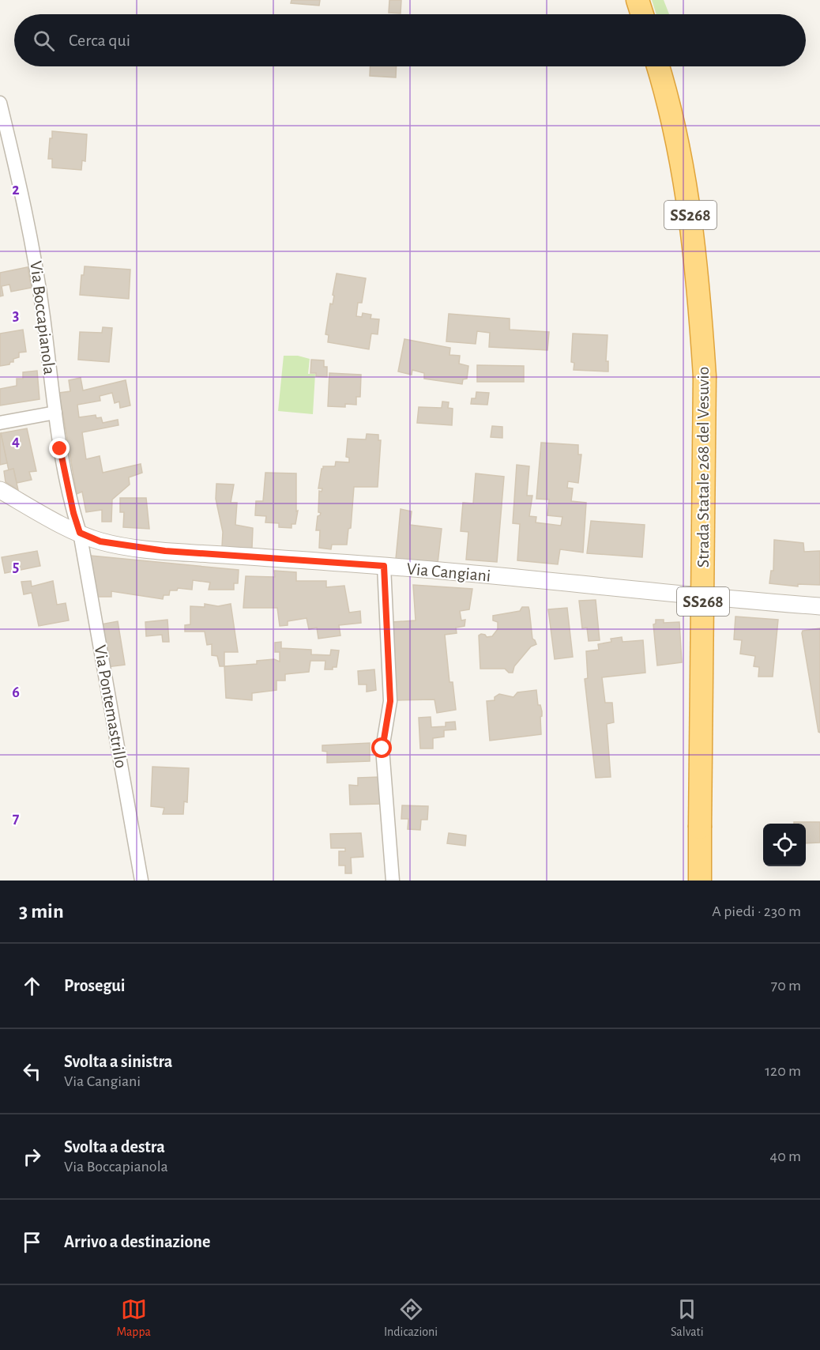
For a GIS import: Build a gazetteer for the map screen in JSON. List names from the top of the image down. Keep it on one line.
{"streets":{"highway":["SS268","Strada Statale 268 del Vesuvio"],"street":["Via Boccapianola","Via Cangiani","Via Pontemastrillo"]},"crossings":[["Via Boccapianola","Via Cangiani"],["Via Boccapianola","Via Pontemastrillo"],["Via Cangiani","Via Pontemastrillo"]],"page":{"search":"Cerca qui","heading":["3 min","A piedi · 230 m"],"list":[["Prosegui","70 m"],["Svolta a sinistra","Via Cangiani","120 m"],["Svolta a destra","Via Boccapianola","40 m"],"Arrivo a destinazione"],"nav":["Mappa","Indicazioni","Salvati"]},"grid":{"rows":["2","3","4","5","6","7"]}}
